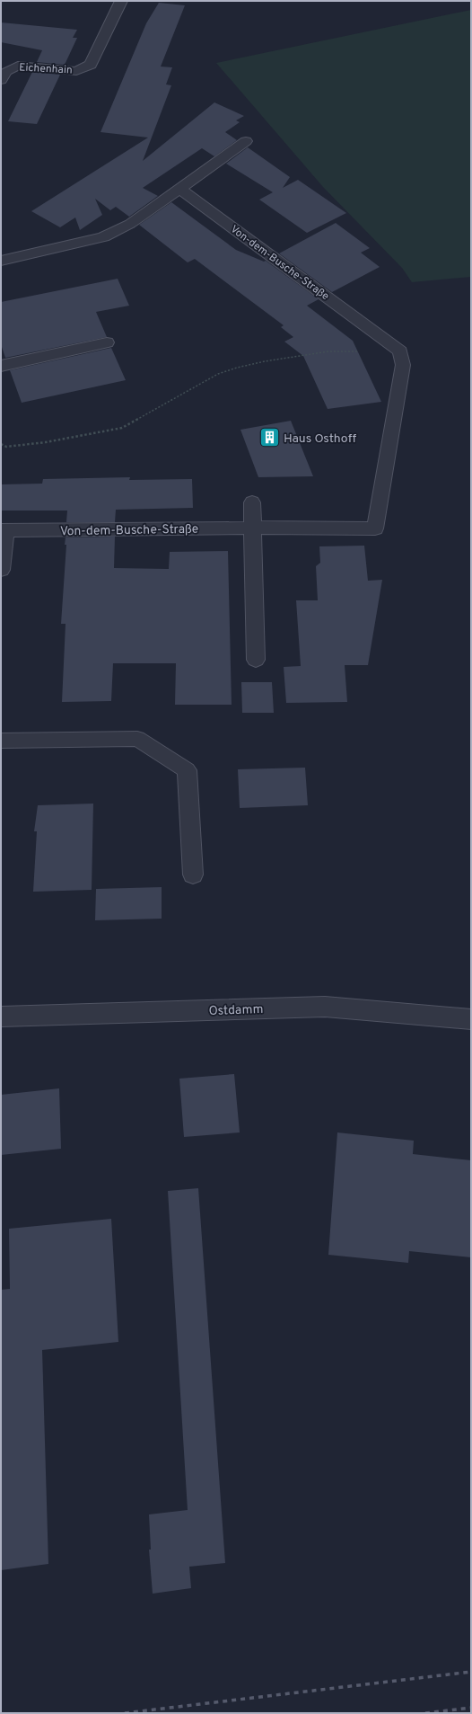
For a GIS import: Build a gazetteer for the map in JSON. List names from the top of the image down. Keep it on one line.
{"streets":{"street":["Eichenhain","Von-dem-Busche-Straße","Ostdamm"]},"places":{"building":["Haus Osthoff"]}}
